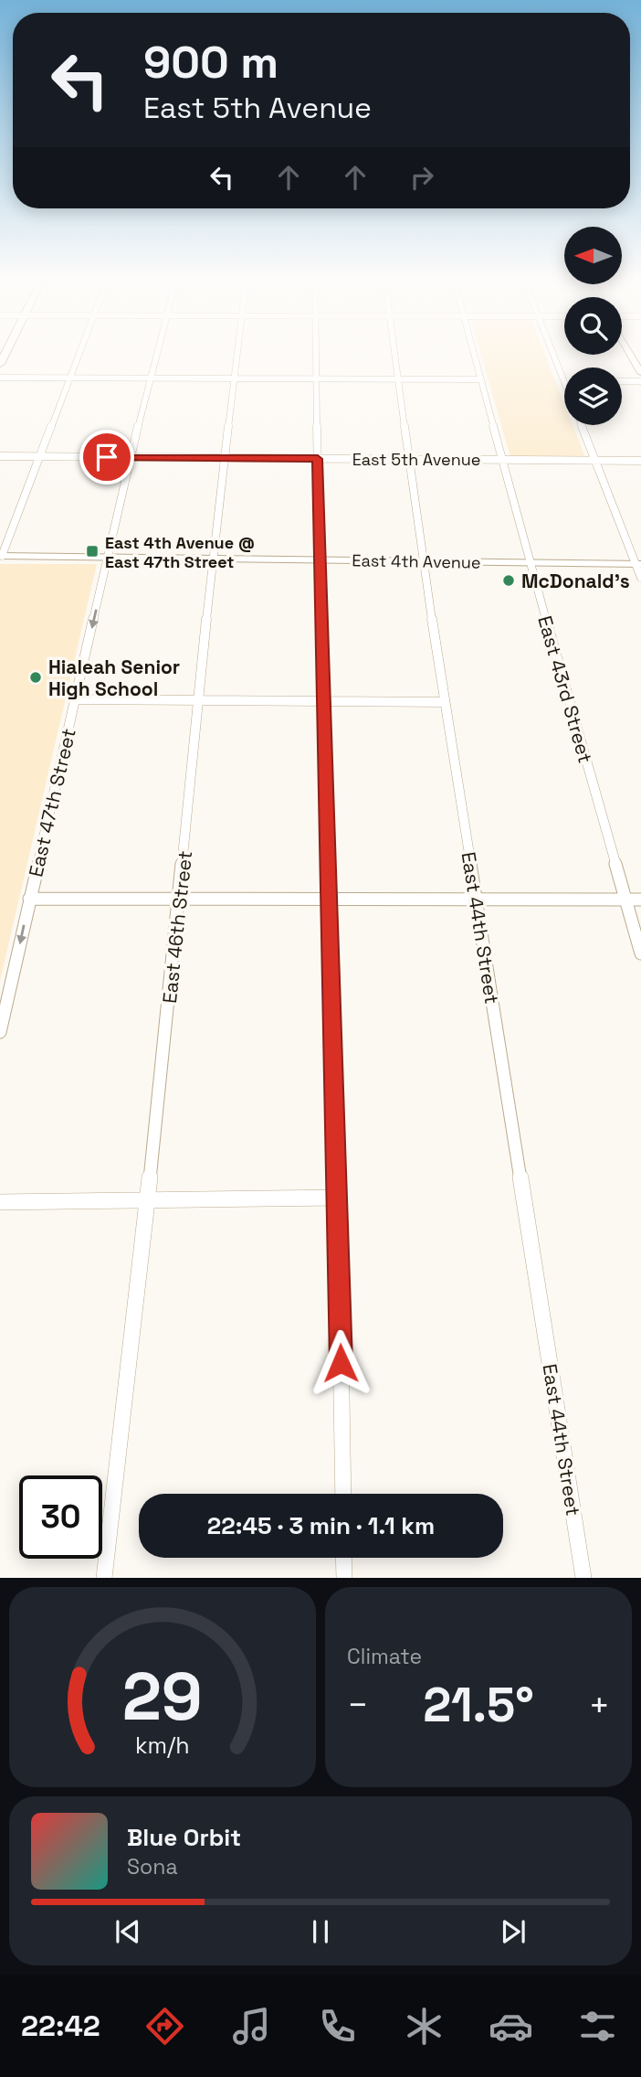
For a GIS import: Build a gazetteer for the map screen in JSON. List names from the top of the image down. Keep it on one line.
{"streets":{"main road":["East 4th Avenue"],"street":["East 5th Avenue","East 43rd Street","East 47th Street","East 46th Street","East 44th Street"]},"crossings":[["East 5th Avenue","East 43rd Street"],["East 5th Avenue","East 47th Street"],["East 5th Avenue","East 46th Street"],["East 5th Avenue","East 44th Street"],["East 4th Avenue","East 43rd Street"],["East 4th Avenue","East 47th Street"],["East 4th Avenue","East 46th Street"],["East 4th Avenue","East 44th Street"]],"one_way":["East 47th Street"],"places":{"transit":["East 4th Avenue @ East 47th Street"],"other":["McDonald's","Hialeah Senior High School"]},"north":"left","page":{"turn":["900 m","East 5th Avenue"],"limit":"30","trip":"22:45 · 3 min · 1.1 km","tile":"Climate","heat":["−","21.5°","+"],"song":["Blue Orbit","Sona"],"tabs":"22:42","gauge":["29","km/h"]}}
